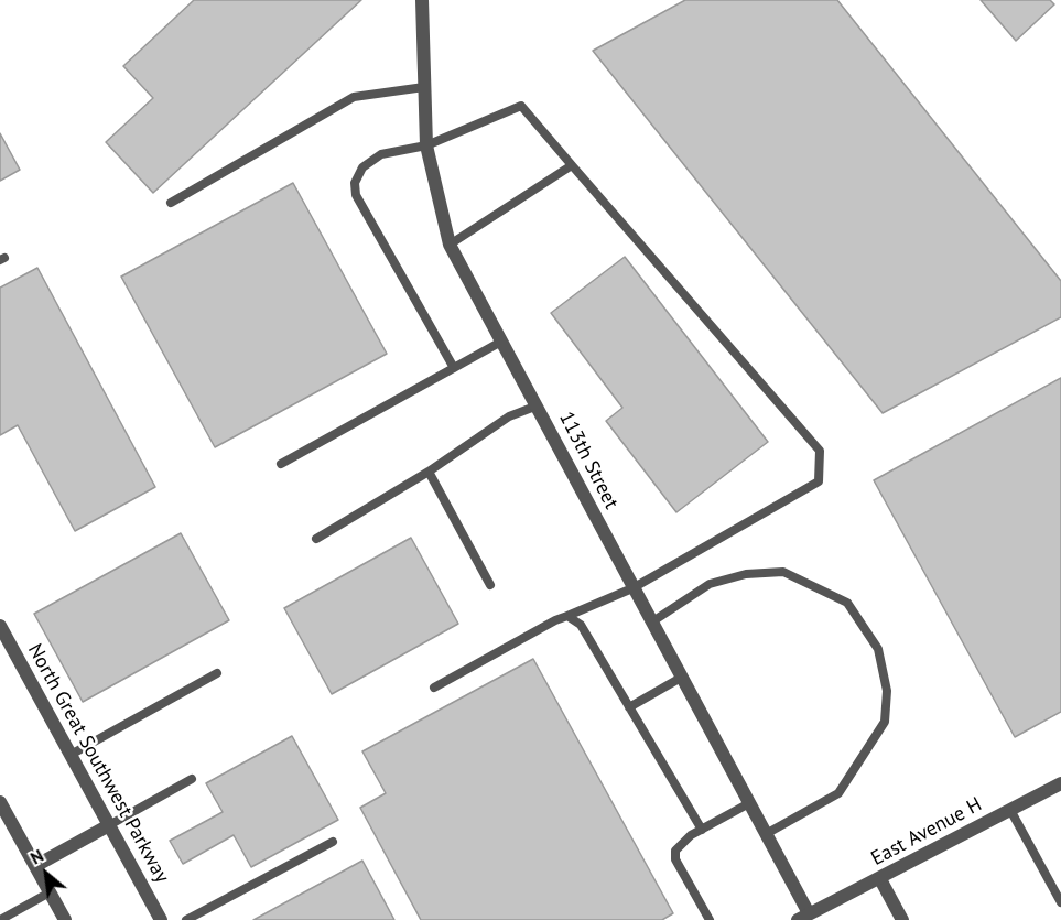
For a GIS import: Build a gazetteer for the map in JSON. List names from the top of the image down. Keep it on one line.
{"streets":{"street":["113th Street","North Great Southwest Parkway","East Avenue H"]},"crossings":[["113th Street","East Avenue H"]],"north":"top left"}
